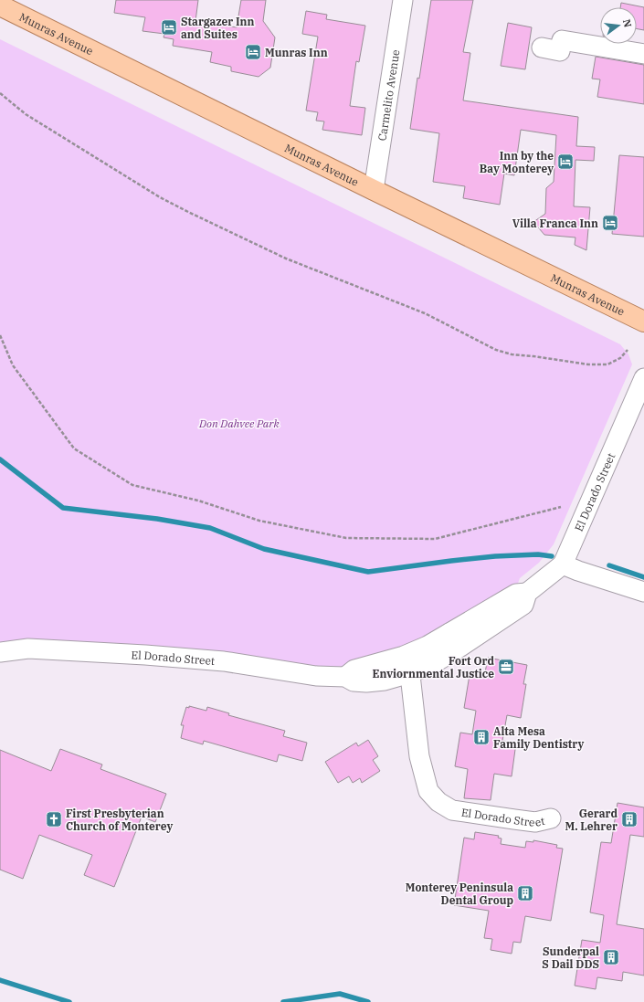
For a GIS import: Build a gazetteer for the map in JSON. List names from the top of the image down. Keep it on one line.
{"streets":{"main road":["Munras Avenue"],"street":["Carmelito Avenue","El Dorado Street"]},"crossings":[["Munras Avenue","Carmelito Avenue"]],"parks":["Don Dahvee Park"],"places":{"hotel":["Stargazer Inn and Suites","Munras Inn","Inn by the Bay Monterey","Villa Franca Inn"],"office":["Fort Ord Enviornmental Justice"],"building":["Alta Mesa Family Dentistry","Gerard M. Lehrer","Monterey Peninsula Dental Group","Sunderpal S Dail DDS"],"church":["First Presbyterian Church of Monterey"]},"north":"right"}
